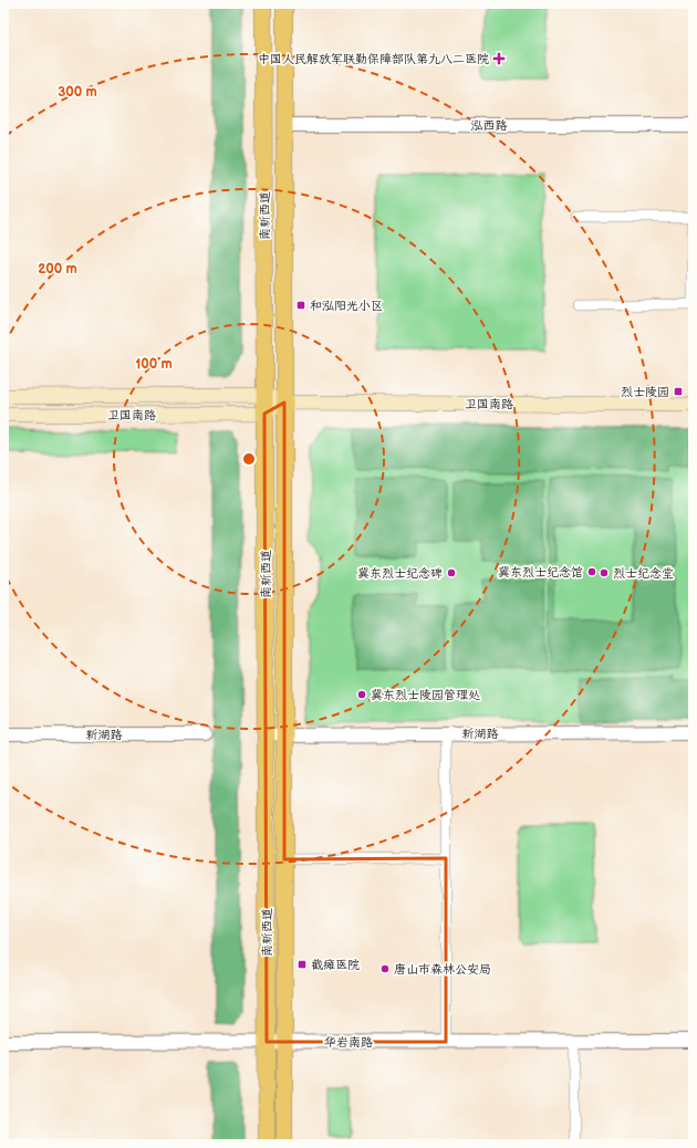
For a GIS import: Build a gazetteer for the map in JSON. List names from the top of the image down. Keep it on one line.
{"streets":{"main road":["南新西道","卫国南路"],"street":["泓西路","新湖路","华岩南路"]},"crossings":[["泓西路","南新西道"],["南新西道","卫国南路"],["南新西道","新湖路"],["南新西道","华岩南路"]],"places":{"health":["中国人民解放军联勤保障部队第九八二医院"],"transit":["和泓阳光小区","烈士陵园","截瘫医院"],"other":["冀东烈士纪念馆","冀东烈士纪念碑","烈士纪念堂","冀东烈士陵园管理处","唐山市森林公安局"]},"rings":["300 m","200 m","100 m"]}
